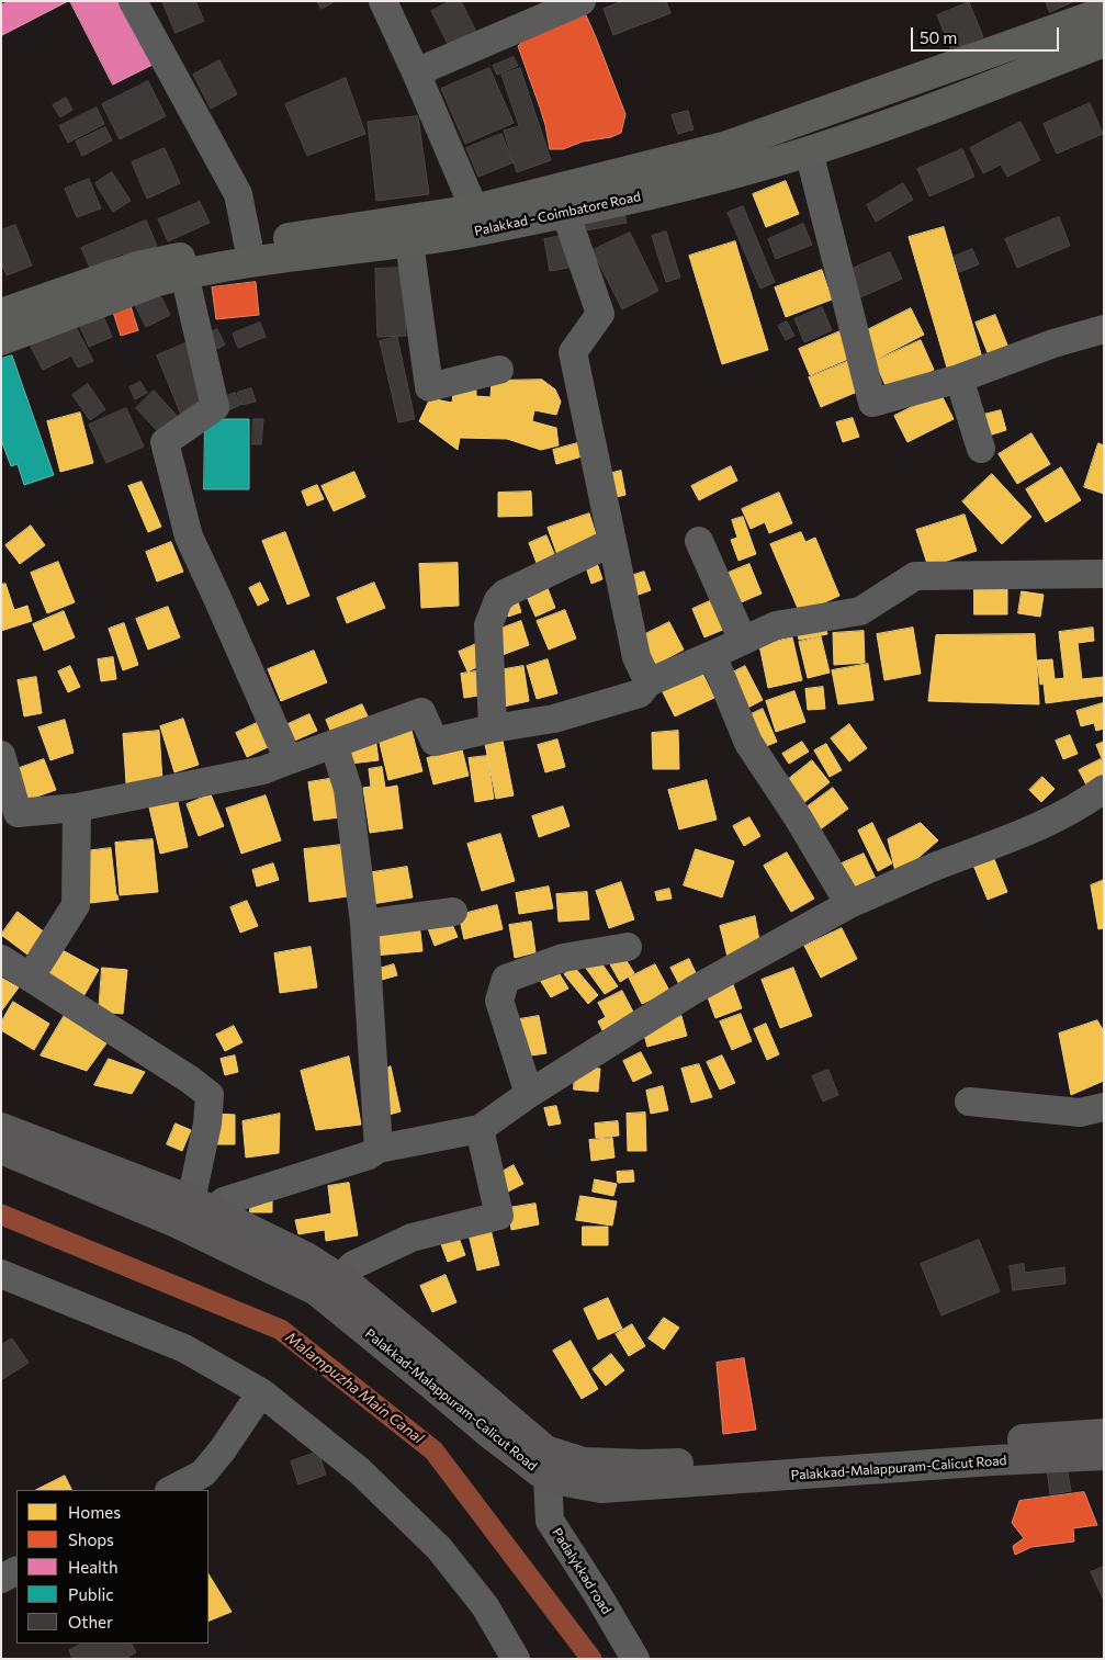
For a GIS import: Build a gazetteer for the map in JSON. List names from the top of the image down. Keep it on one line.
{"streets":{"highway":["Palakkad-Malappuram-Calicut Road"],"main road":["Palakkad - Coimbatore Road"],"street":["Padalykkad road"]},"crossings":[["Palakkad-Malappuram-Calicut Road","Padalykkad road"]],"water":["Malampuzha Main Canal"],"legend":["Homes","Shops","Health","Public","Other"],"scale_bar":"50 m"}
